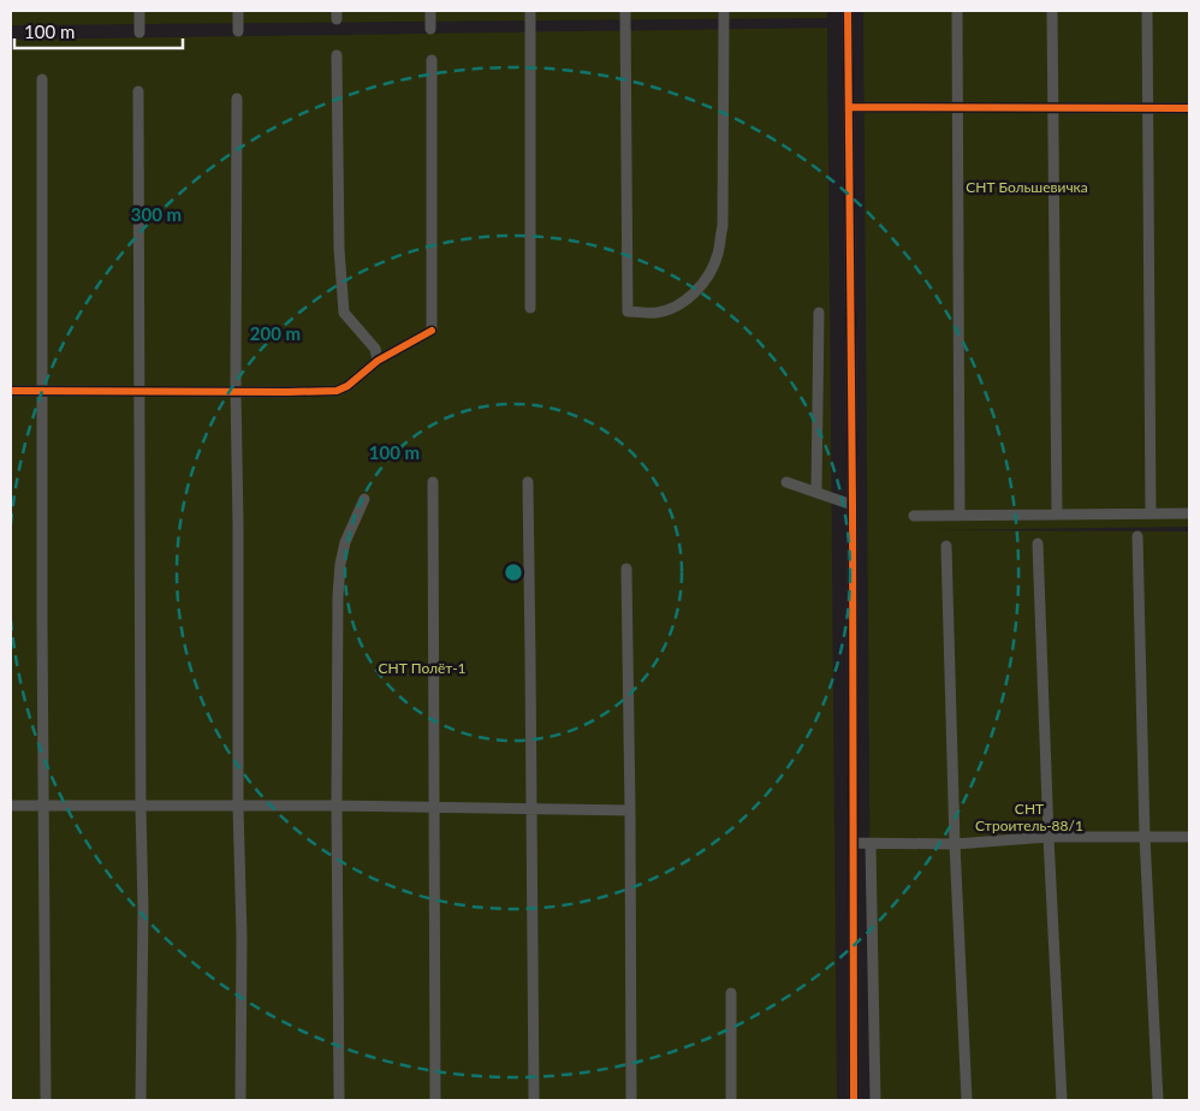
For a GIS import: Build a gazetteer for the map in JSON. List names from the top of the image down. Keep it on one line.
{"parks":["СНТ Большевичка","СНТ Полёт-1","СНТ Строитель-88/1"],"scale_bar":"100 m","rings":["300 m","200 m","100 m"]}
